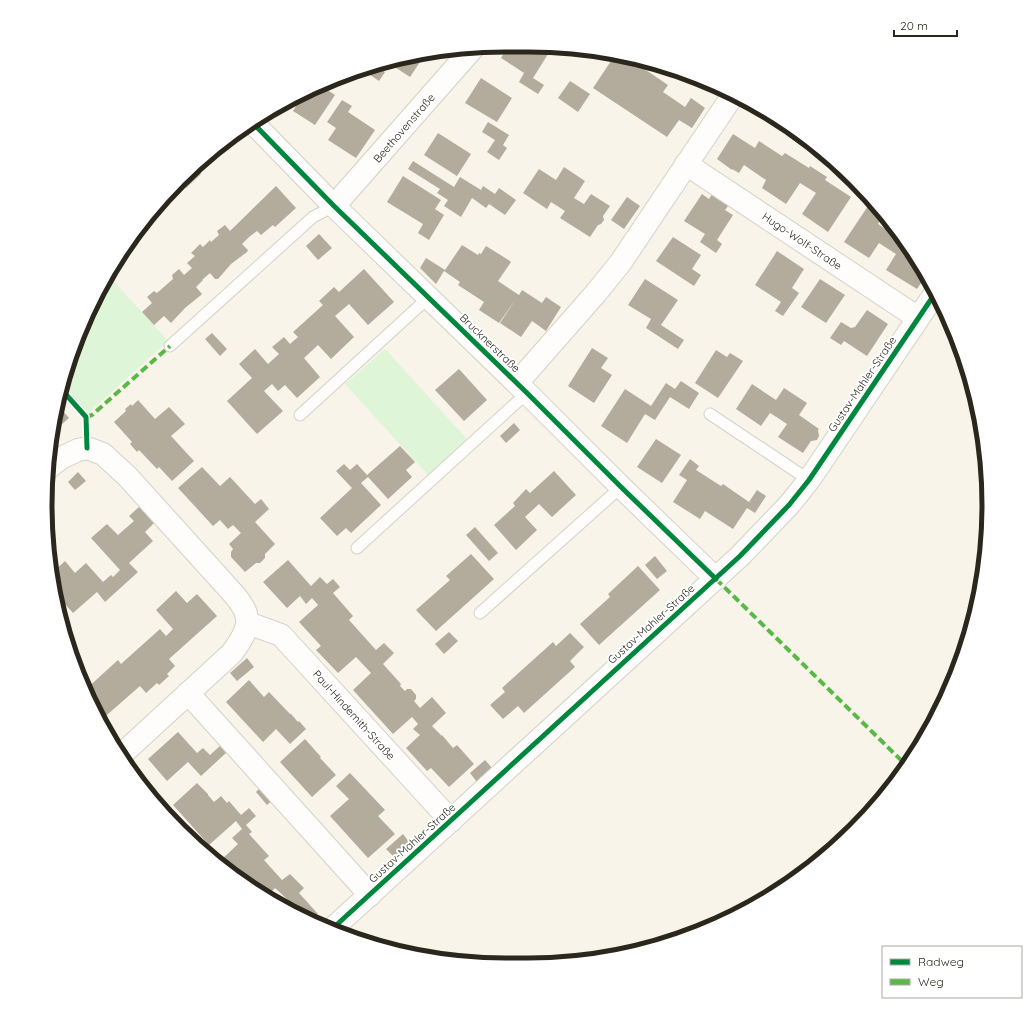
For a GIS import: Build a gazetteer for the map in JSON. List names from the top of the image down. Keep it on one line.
{"streets":{"street":["Beethovenstraße","Hugo-Wolf-Straße","Brucknerstraße","Gustav-Mahler-Straße","Paul-Hindemith-Straße"]},"crossings":[["Beethovenstraße","Brucknerstraße"],["Hugo-Wolf-Straße","Gustav-Mahler-Straße"],["Brucknerstraße","Gustav-Mahler-Straße"],["Gustav-Mahler-Straße","Paul-Hindemith-Straße"]],"legend":["Radweg","Weg"],"scale_bar":"20 m"}
